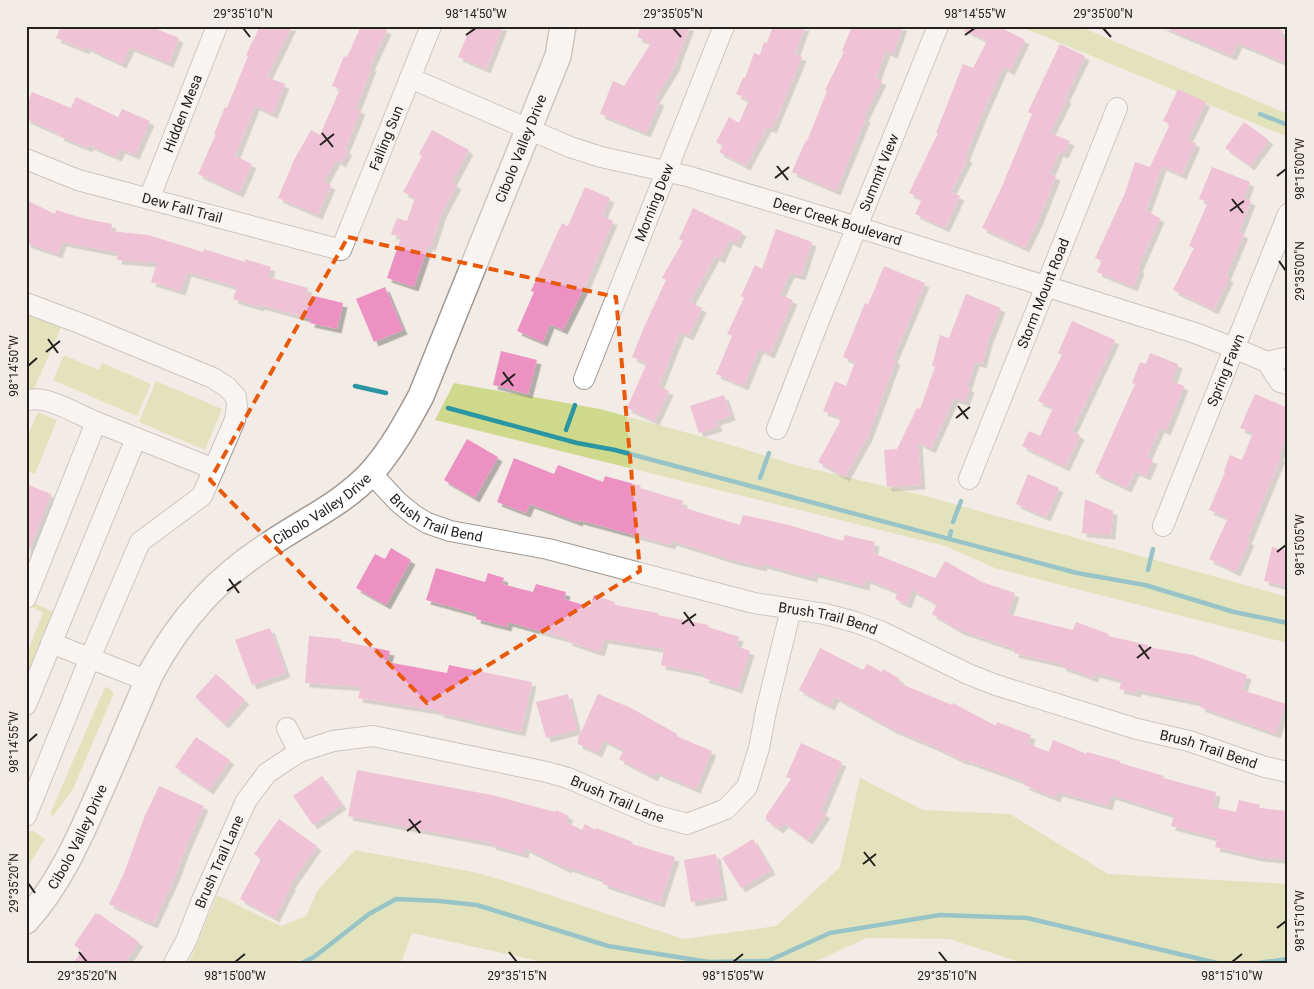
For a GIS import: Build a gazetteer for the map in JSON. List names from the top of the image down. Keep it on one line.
{"streets":{"main road":["Cibolo Valley Drive"],"street":["Hidden Mesa","Falling Sun","Summit View","Morning Dew","Dew Fall Trail","Deer Creek Boulevard","Storm Mount Road","Spring Fawn","Brush Trail Bend","Brush Trail Lane"]},"crossings":[["Hidden Mesa","Dew Fall Trail"],["Falling Sun","Dew Fall Trail"],["Falling Sun","Deer Creek Boulevard"],["Cibolo Valley Drive","Deer Creek Boulevard"],["Cibolo Valley Drive","Brush Trail Bend"],["Summit View","Deer Creek Boulevard"],["Morning Dew","Deer Creek Boulevard"],["Deer Creek Boulevard","Storm Mount Road"],["Deer Creek Boulevard","Spring Fawn"],["Brush Trail Bend","Brush Trail Lane"]],"coordinates":["29°35'10\"N","98°14'50\"W","29°35'05\"N","98°14'55\"W","29°35'00\"N","98°15'00\"W","98°15'05\"W","29°35'20\"N","98°15'10\"W","29°35'15\"N"]}
